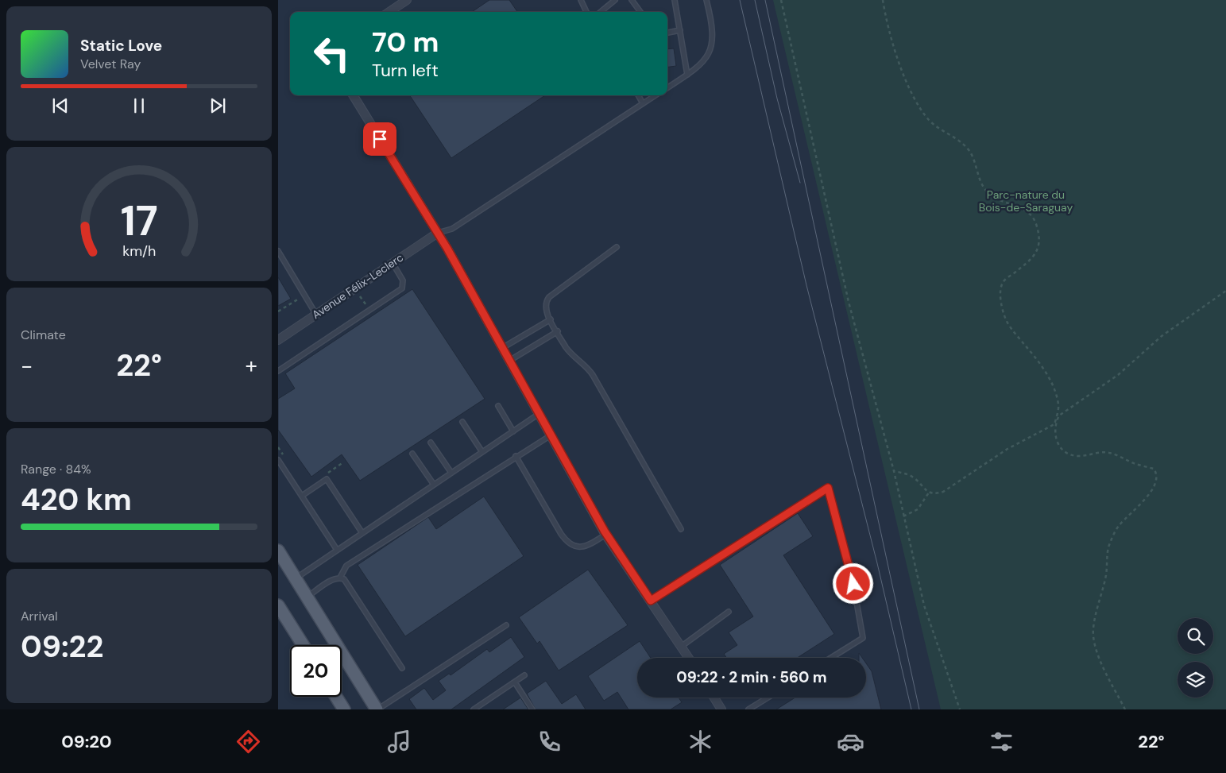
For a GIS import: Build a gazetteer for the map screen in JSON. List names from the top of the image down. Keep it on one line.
{"streets":{"street":["Avenue Félix-Leclerc"]},"parks":["Parc-nature du Bois-de-Saraguay"],"page":{"turn":["70 m","Turn left"],"song":["Static Love","Velvet Ray"],"tile":["Climate",["Range · 84%","420 km"],["Arrival","09:22"]],"heat":["−","22°","+"],"limit":"20","trip":"09:22 · 2 min · 560 m","tabs":["09:20","22°"],"gauge":["17","km/h"]}}
